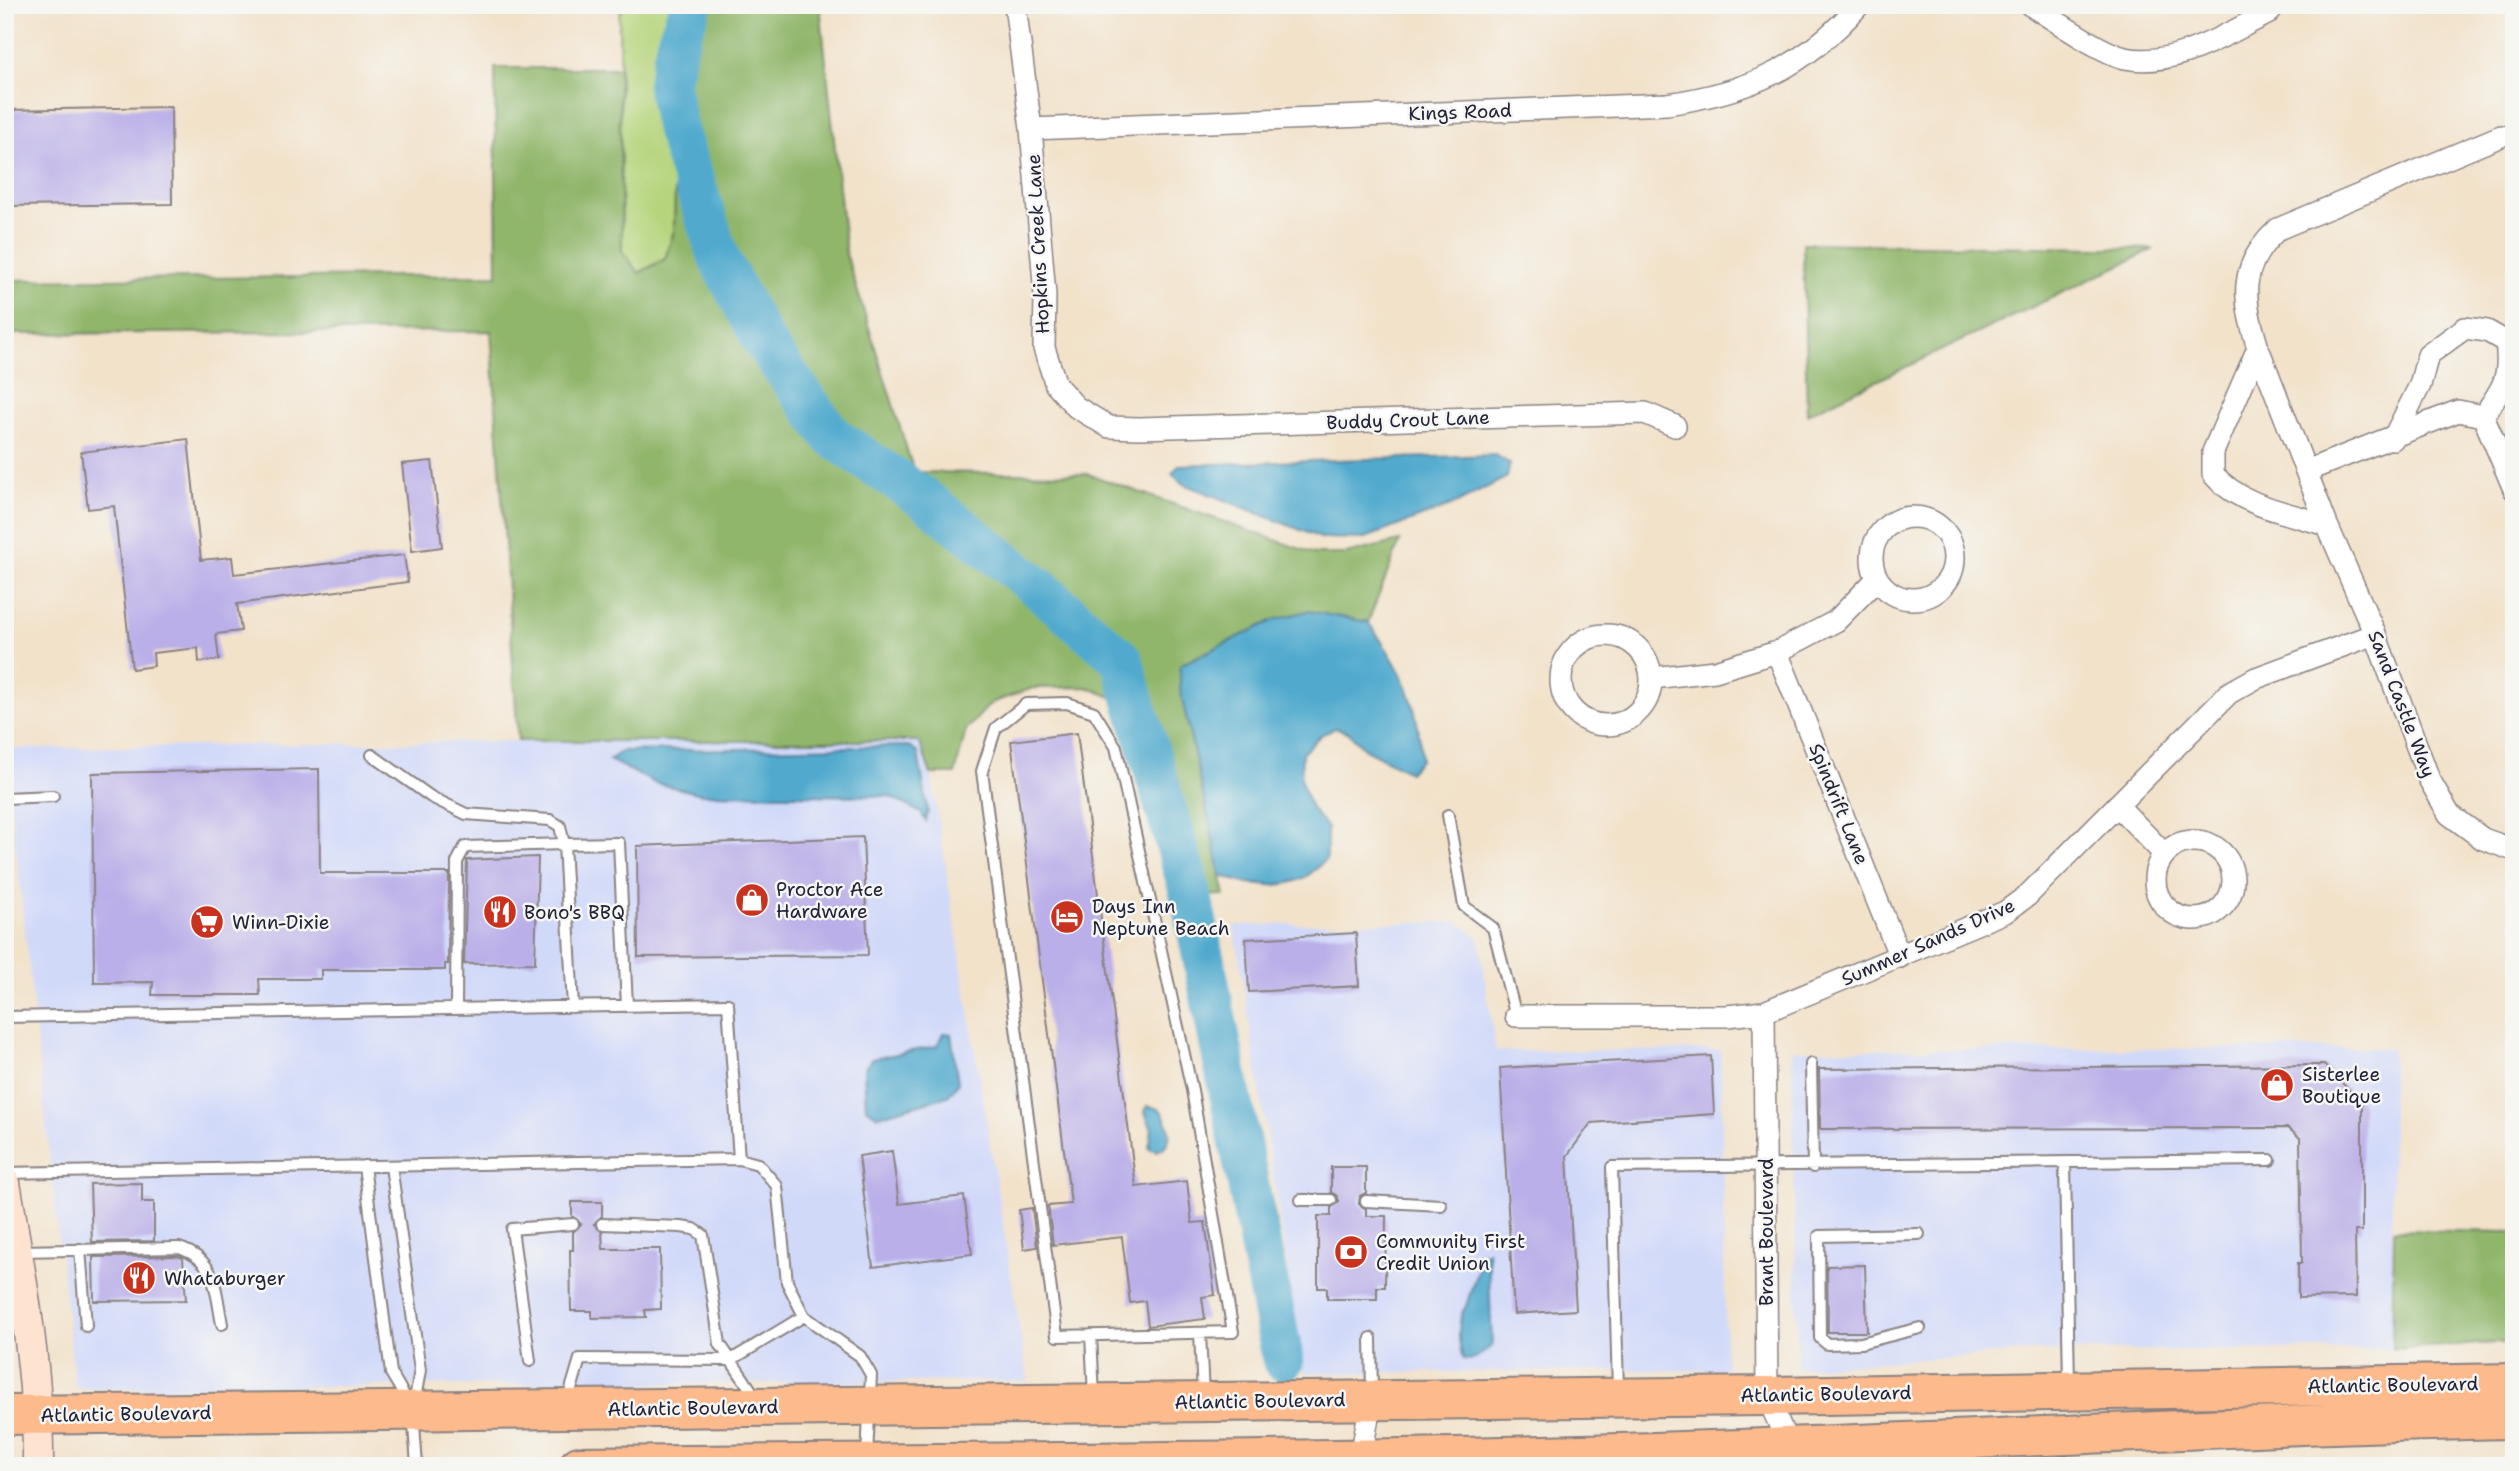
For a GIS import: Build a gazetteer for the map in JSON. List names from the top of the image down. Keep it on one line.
{"streets":{"highway":["Atlantic Boulevard"],"street":["Kings Road","Hopkins Creek Lane","Buddy Crout Lane","Sand Castle Way","Spindrift Lane","Summer Sands Drive","Brant Boulevard"]},"crossings":[["Kings Road","Hopkins Creek Lane"],["Hopkins Creek Lane","Buddy Crout Lane"],["Sand Castle Way","Summer Sands Drive"],["Spindrift Lane","Summer Sands Drive"],["Summer Sands Drive","Brant Boulevard"],["Brant Boulevard","Atlantic Boulevard"]],"places":{"shop":["Proctor Ace Hardware","Sisterlee Boutique"],"restaurant":["Bono's BBQ","Whataburger"],"hotel":["Days Inn Neptune Beach"],"supermarket":["Winn-Dixie"],"bank":["Community First Credit Union"]}}
